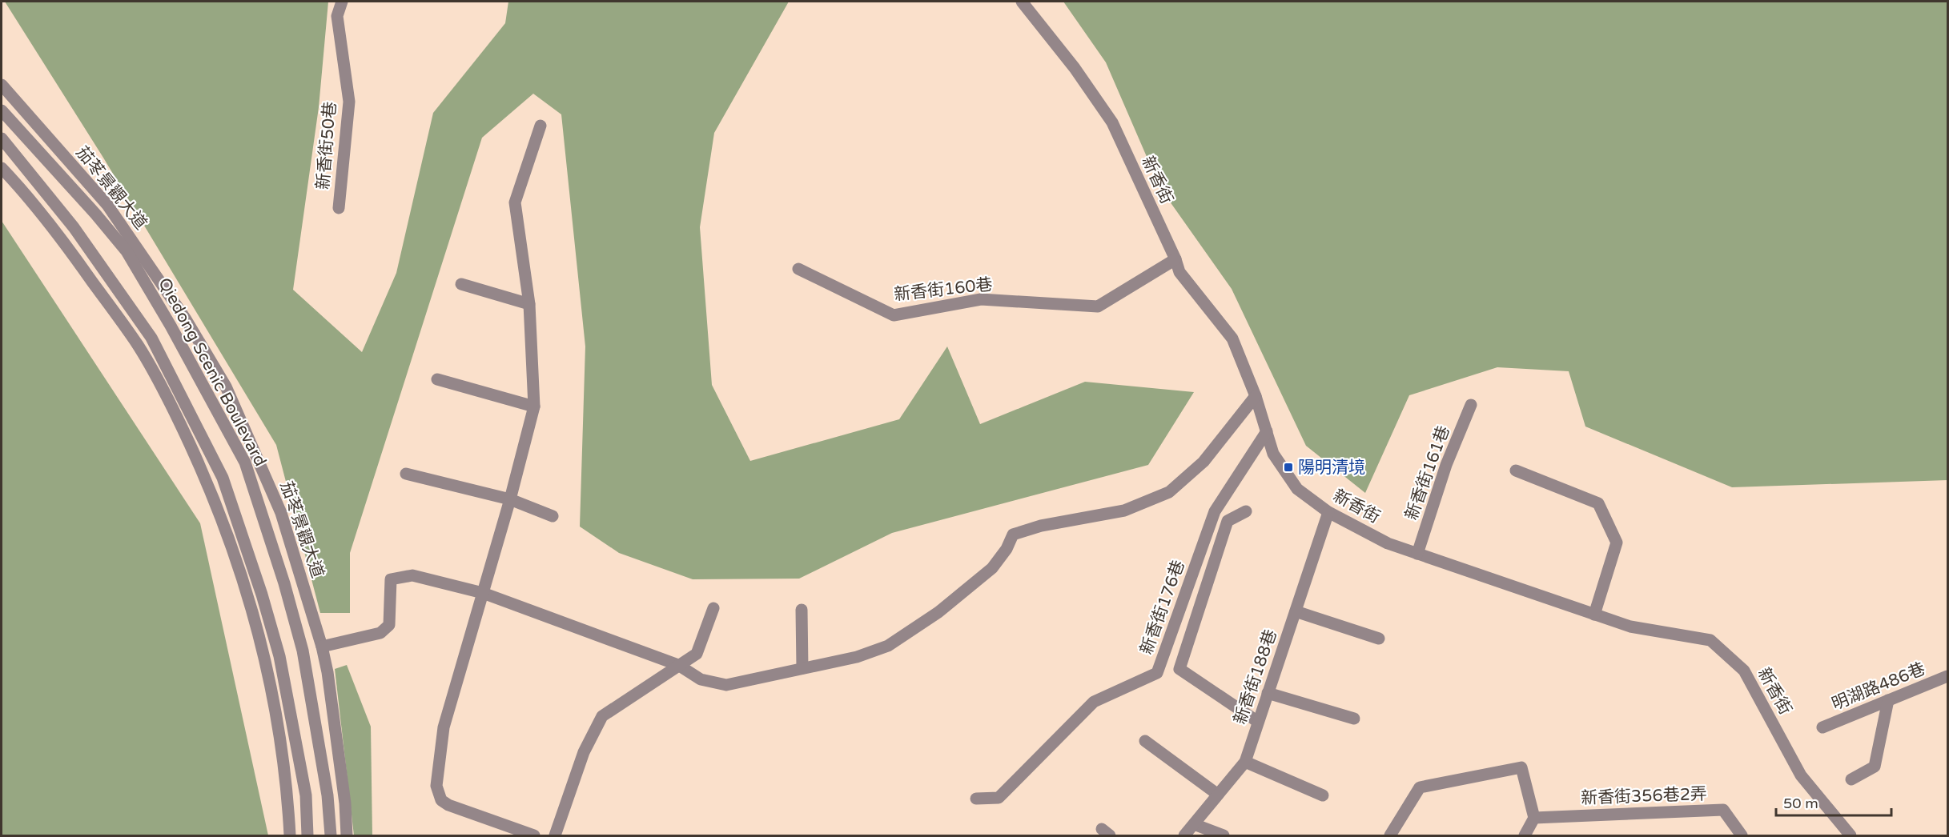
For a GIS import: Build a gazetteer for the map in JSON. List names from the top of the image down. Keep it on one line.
{"streets":{"street":["新香街50巷","新香街","茄苳景觀大道","新香街160巷","Qiedong Scenic Boulevard","新香街161巷","新香街176巷","新香街188巷","明湖路486巷","新香街356巷2弄"]},"crossings":[["新香街","新香街160巷"],["新香街","新香街161巷"],["新香街","新香街176巷"],["新香街","新香街188巷"]],"places":{"transit":["陽明清境"]},"scale_bar":"50 m"}
